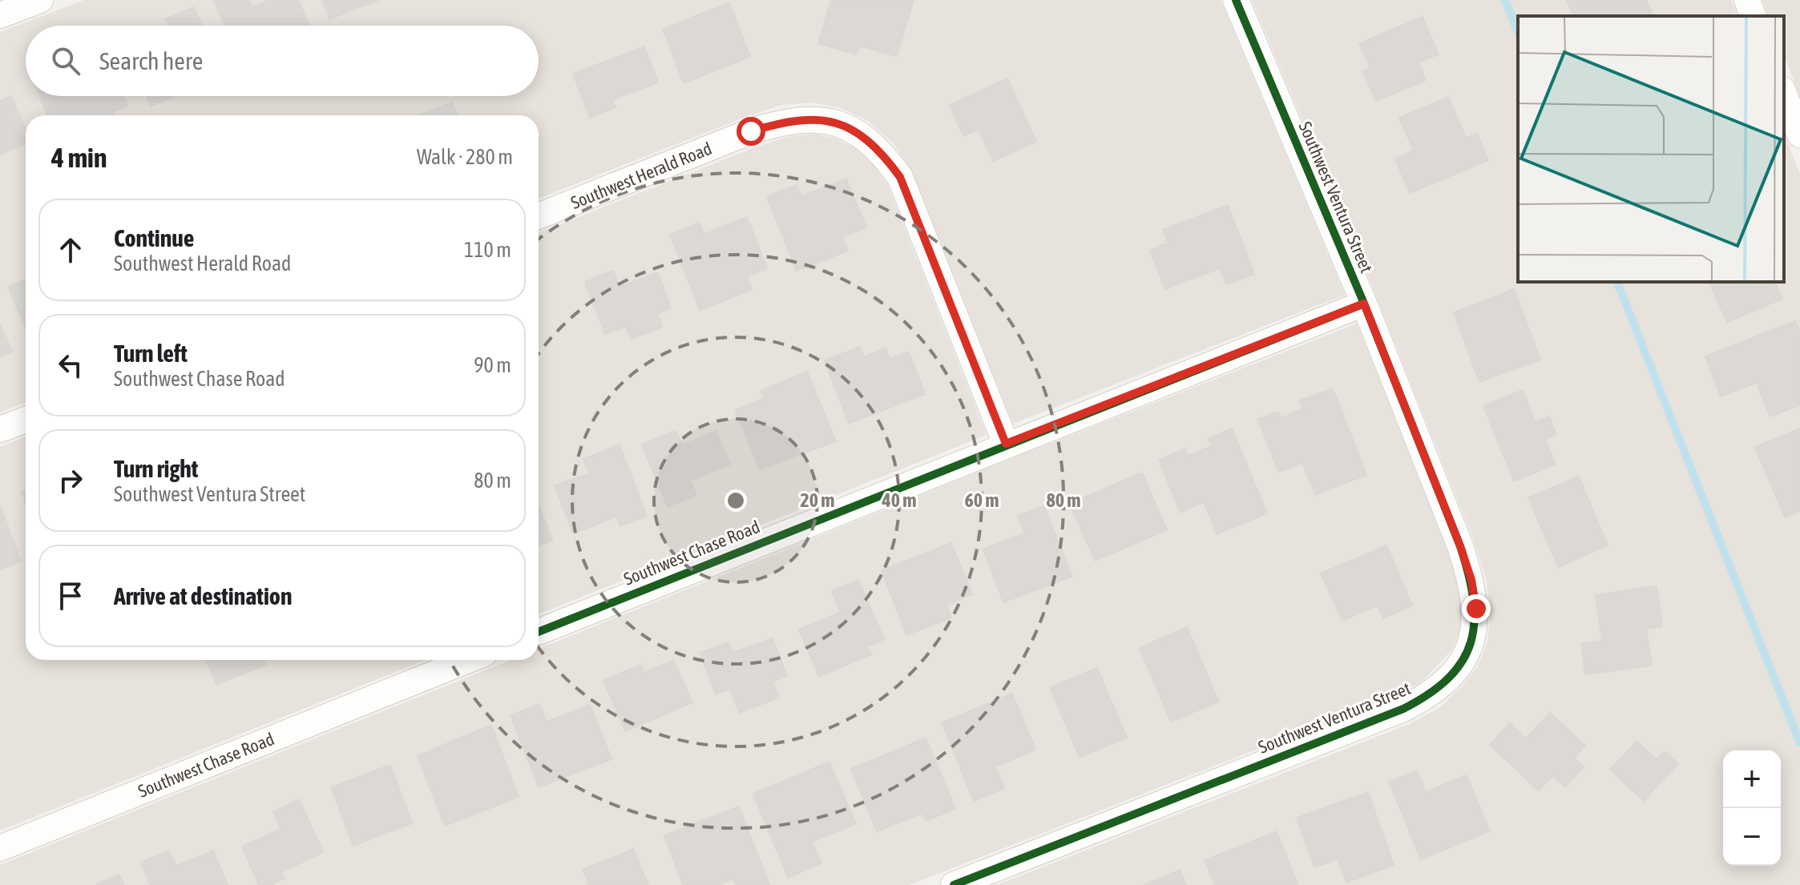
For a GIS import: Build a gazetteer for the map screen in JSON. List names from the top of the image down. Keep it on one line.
{"streets":{"street":["Southwest Herald Road","Southwest Ventura Street","Southwest Chase Road"]},"crossings":[["Southwest Herald Road","Southwest Chase Road"],["Southwest Ventura Street","Southwest Chase Road"]],"page":{"search":"Search here","heading":["4 min","Walk · 280 m"],"list":[["Continue","Southwest Herald Road","110 m"],["Turn left","Southwest Chase Road","90 m"],["Turn right","Southwest Ventura Street","80 m"],"Arrive at destination"],"map_buttons":["+","−"]},"rings":["20 m","40 m","60 m","80 m"]}
